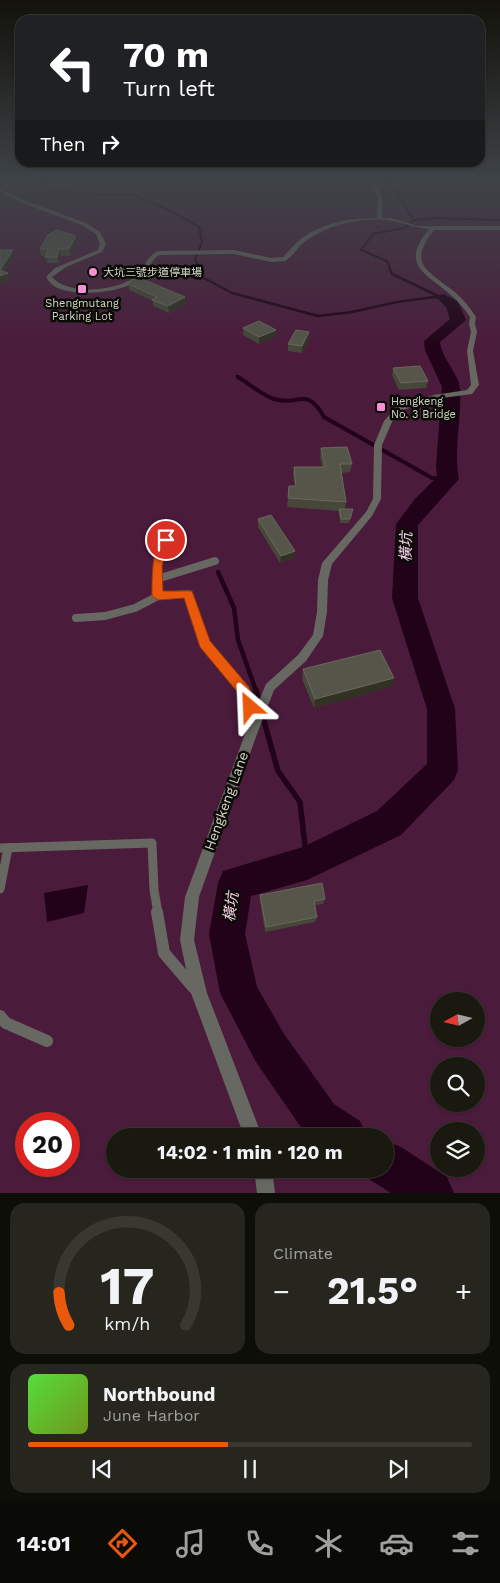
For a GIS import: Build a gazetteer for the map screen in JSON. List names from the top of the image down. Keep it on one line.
{"streets":{"street":["Hengkeng Lane"]},"water":["橫坑"],"places":{"other":["大坑三號步道停車場"],"transit":["Shengmutang Parking Lot","Hengkeng No. 3 Bridge"]},"north":"left","page":{"turn":["70 m","Turn left"],"then":"Then","limit":"20","trip":"14:02 · 1 min · 120 m","tile":"Climate","heat":["−","21.5°","+"],"song":["Northbound","June Harbor"],"tabs":"14:01","gauge":["17","km/h"]}}
